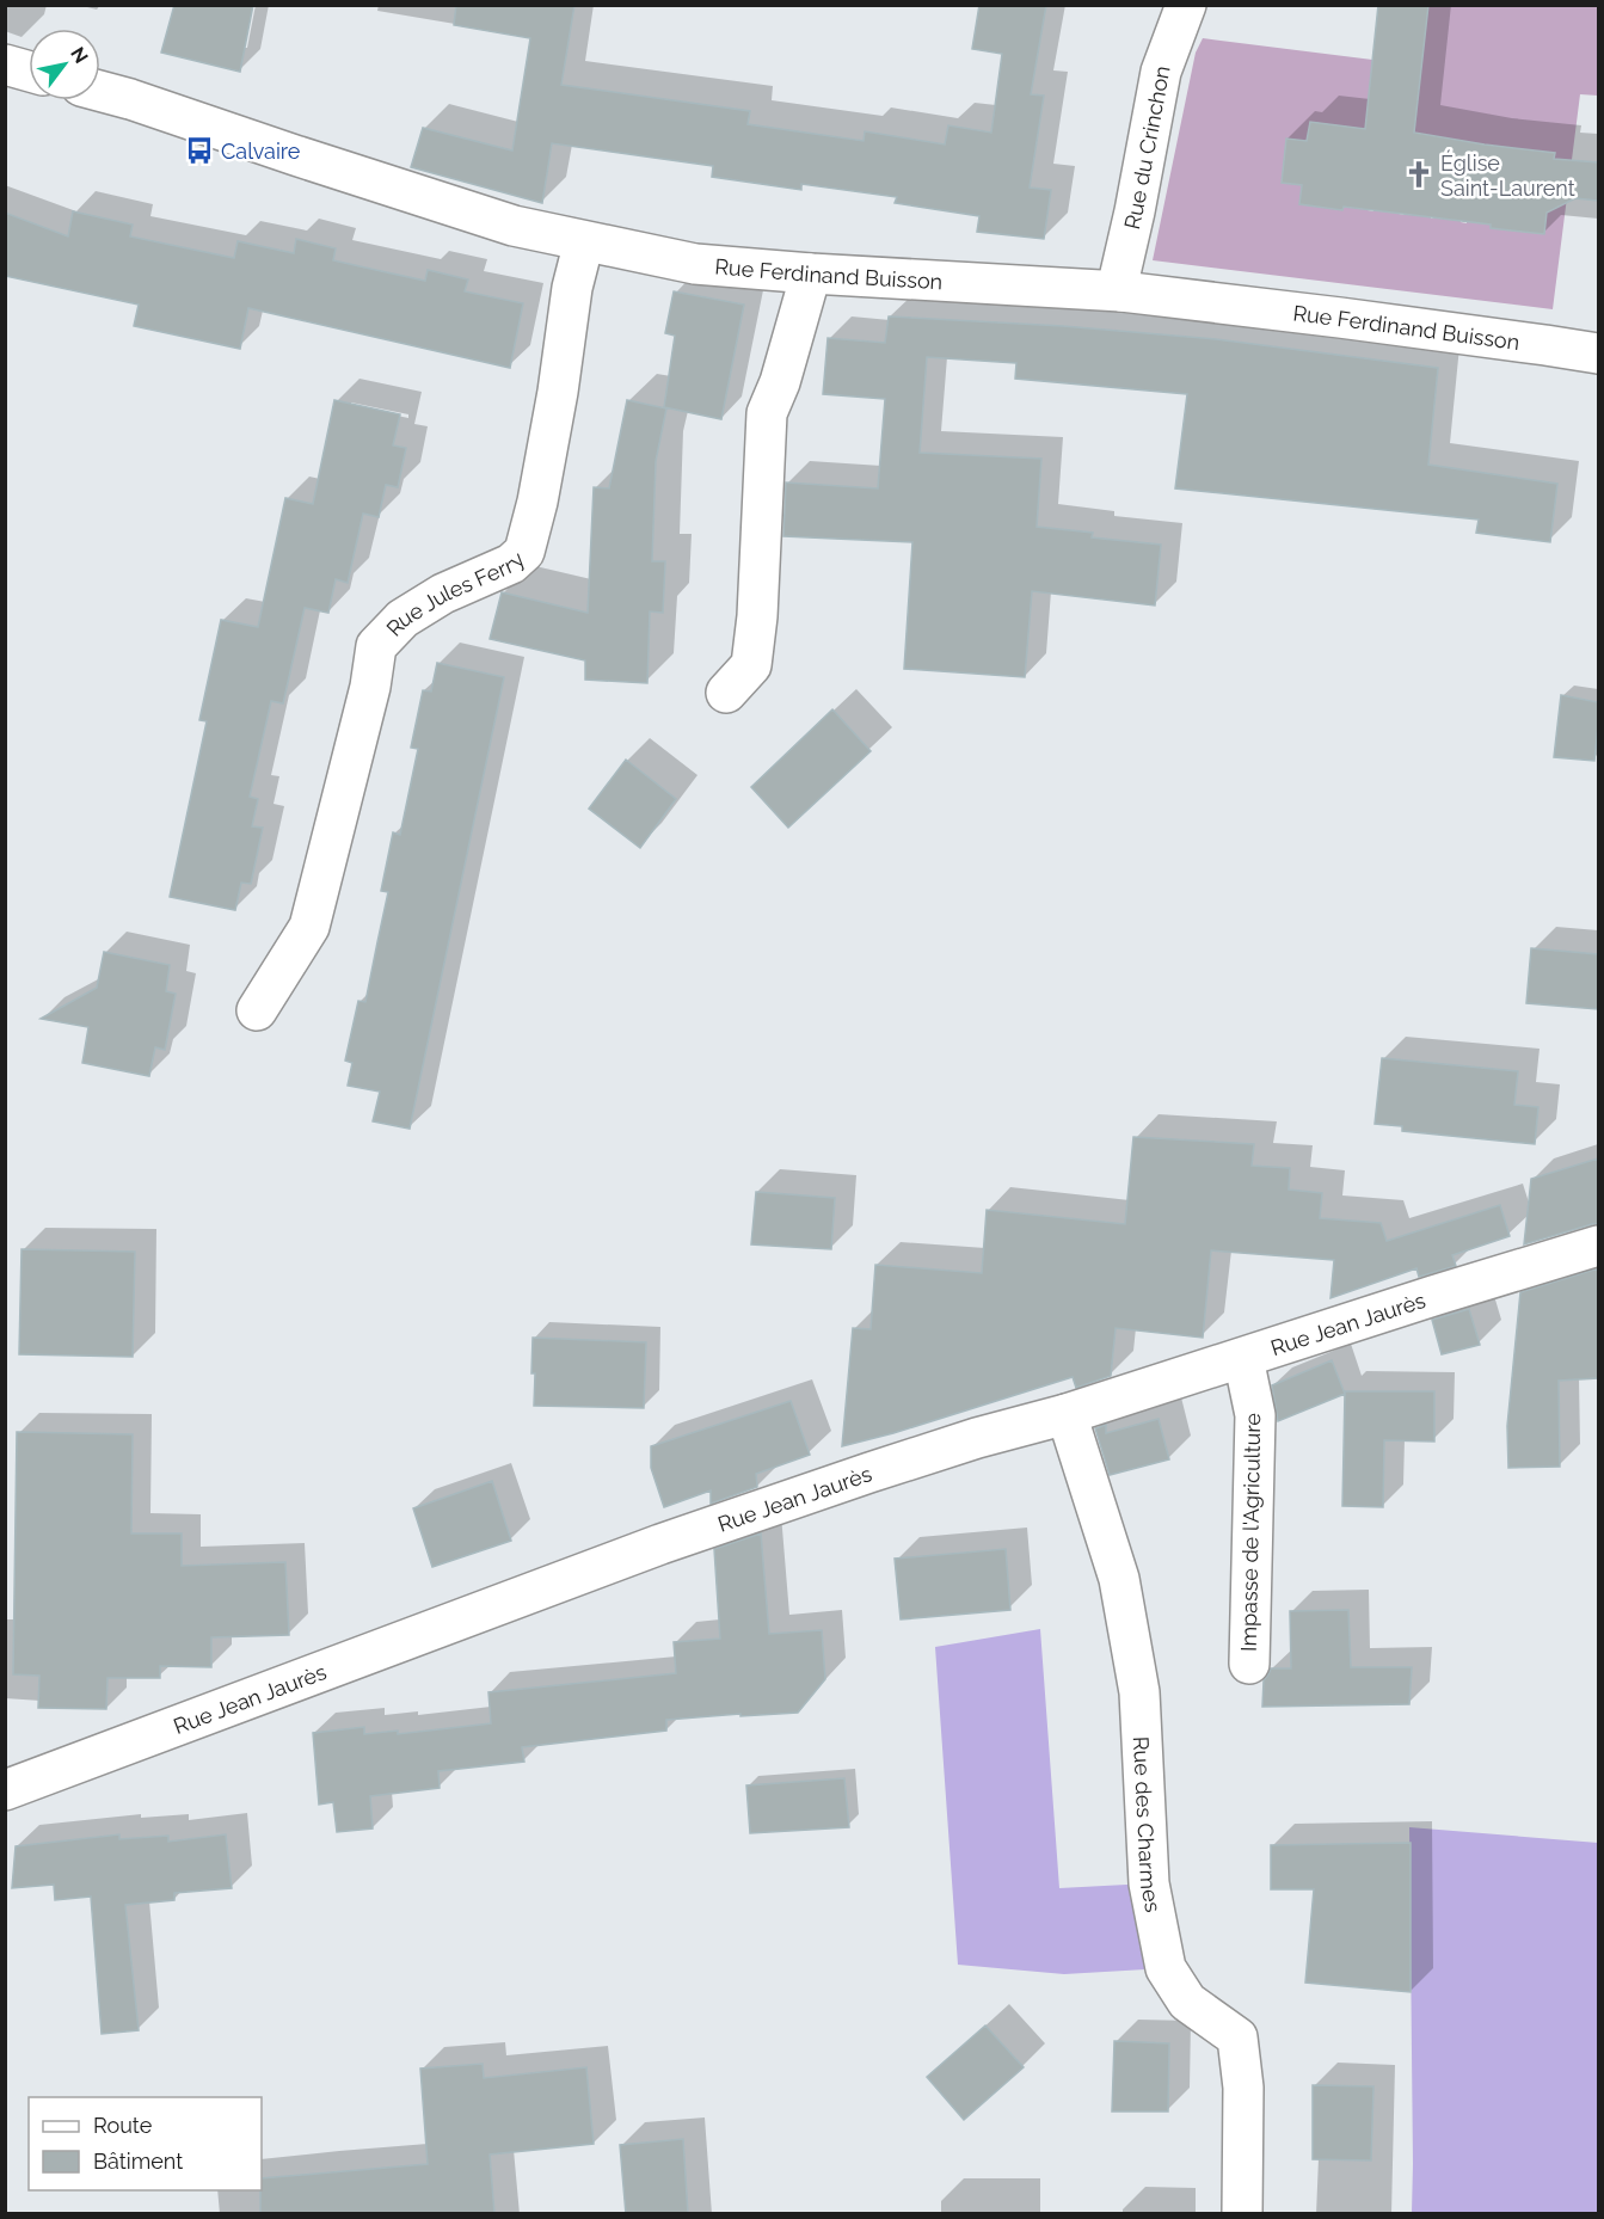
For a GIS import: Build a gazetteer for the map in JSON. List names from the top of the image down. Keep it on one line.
{"streets":{"street":["Rue du Crinchon","Rue Ferdinand Buisson","Rue Jules Ferry","Rue Jean Jaurès","Impasse de l'Agriculture","Rue des Charmes"]},"crossings":[["Rue du Crinchon","Rue Ferdinand Buisson"],["Rue Ferdinand Buisson","Rue Jules Ferry"],["Rue Jean Jaurès","Impasse de l'Agriculture"],["Rue Jean Jaurès","Rue des Charmes"]],"places":{"bus stop":["Calvaire"],"church":["Église Saint-Laurent"]},"legend":["Route","Bâtiment"],"north":"top right"}
